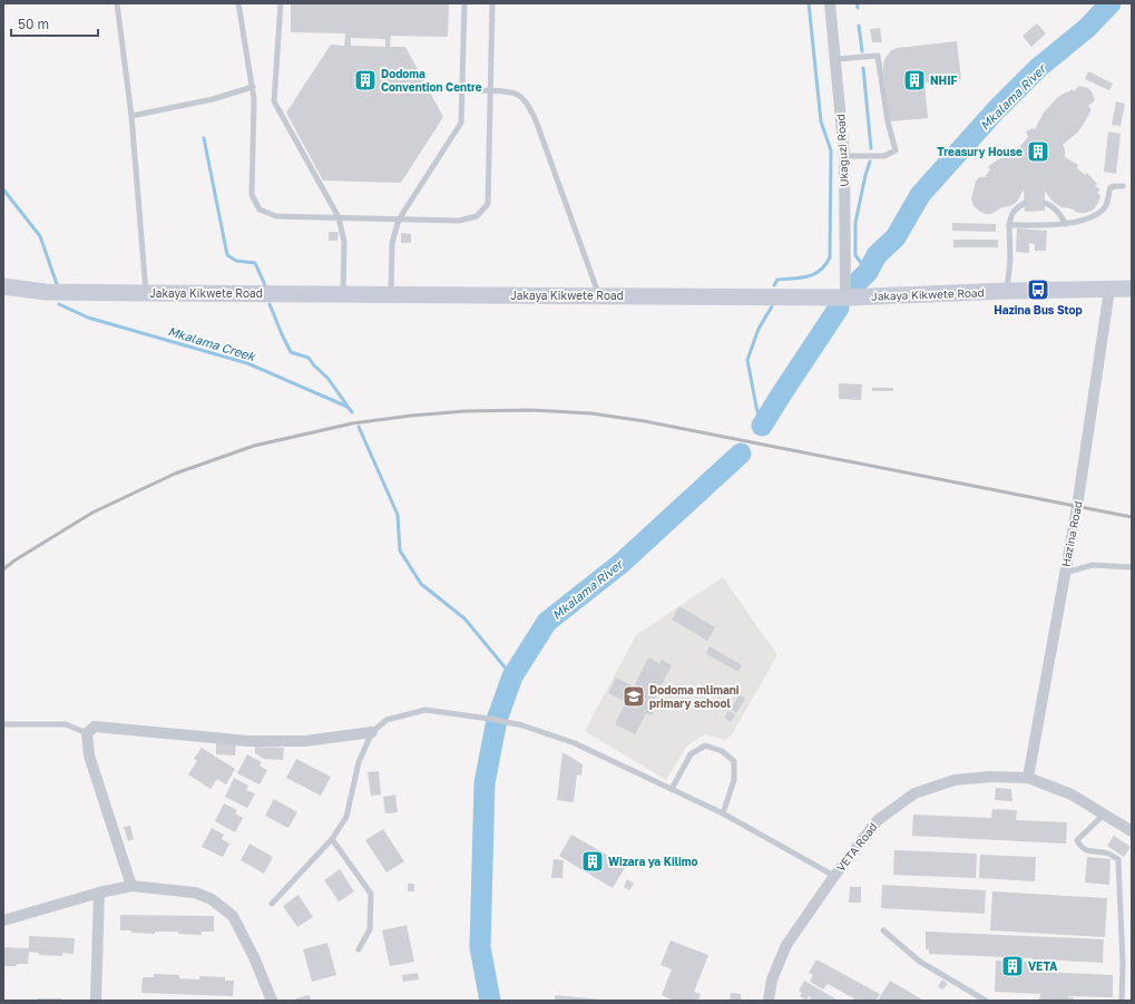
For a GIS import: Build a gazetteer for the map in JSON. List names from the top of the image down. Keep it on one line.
{"streets":{"main road":["Jakaya Kikwete Road"],"street":["Ukaguzi Road","Hazina Road","VETA Road"]},"crossings":[["Ukaguzi Road","Jakaya Kikwete Road"],["Jakaya Kikwete Road","Hazina Road"],["Hazina Road","VETA Road"]],"water":["Mkalama River","Mkalama Creek"],"places":{"building":["Dodoma Convention Centre","NHIF","Treasury House","Wizara ya Kilimo","VETA"],"bus stop":["Hazina Bus Stop"],"school or university":["Dodoma mlimani primary school"]},"scale_bar":"50 m"}
